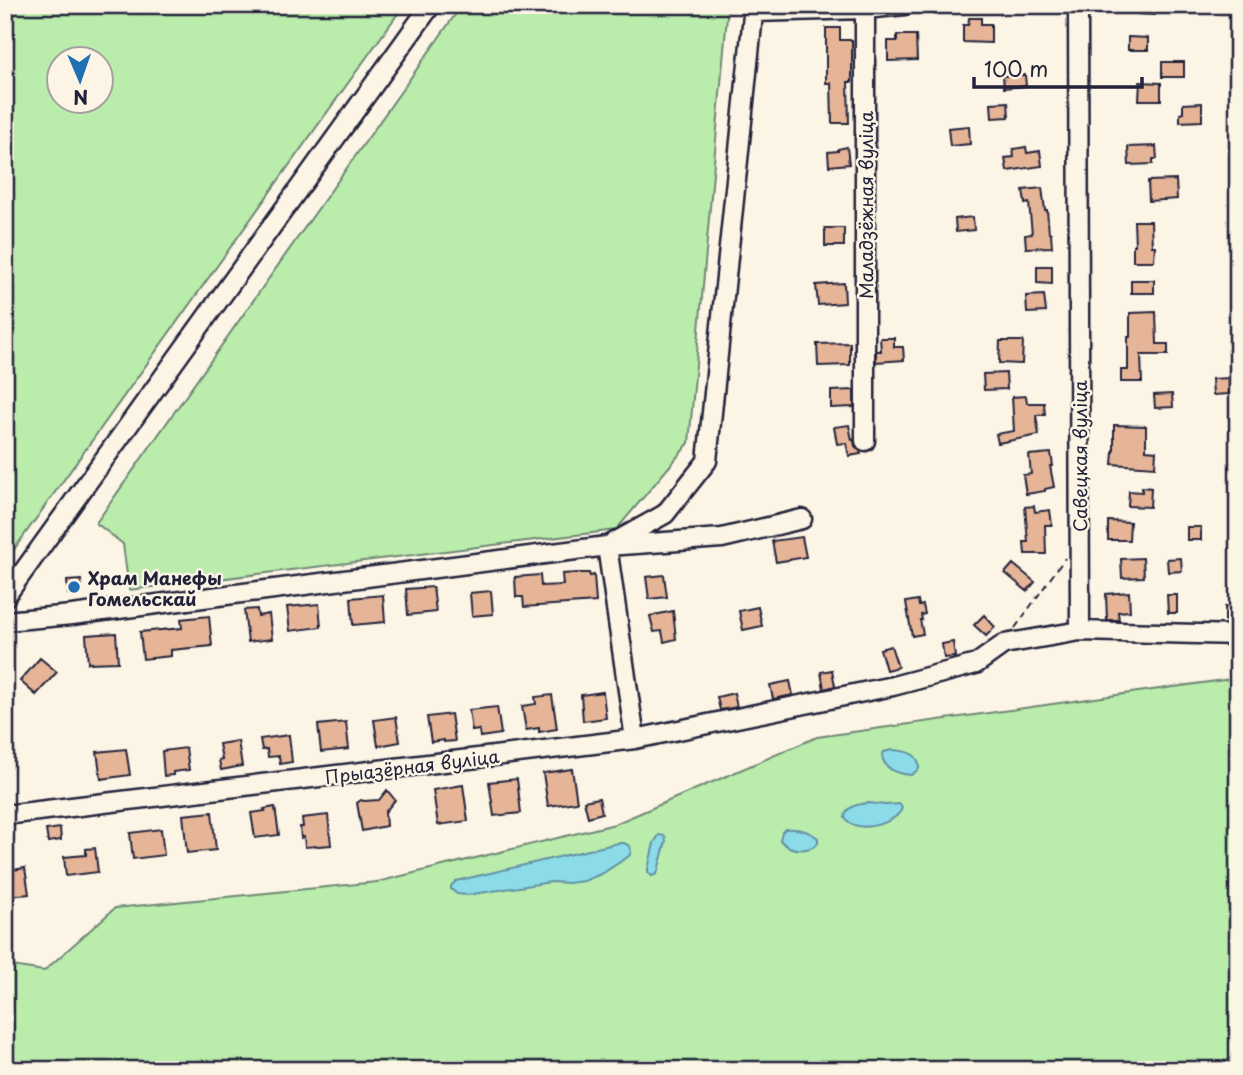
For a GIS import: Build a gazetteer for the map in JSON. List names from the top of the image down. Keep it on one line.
{"streets":{"street":["Маладзёжная вуліца","Савецкая вуліца","Прыазёрная вуліца"]},"places":["Храм Манефы Гомельскай"],"scale_bar":"100 m","north":"bottom"}
